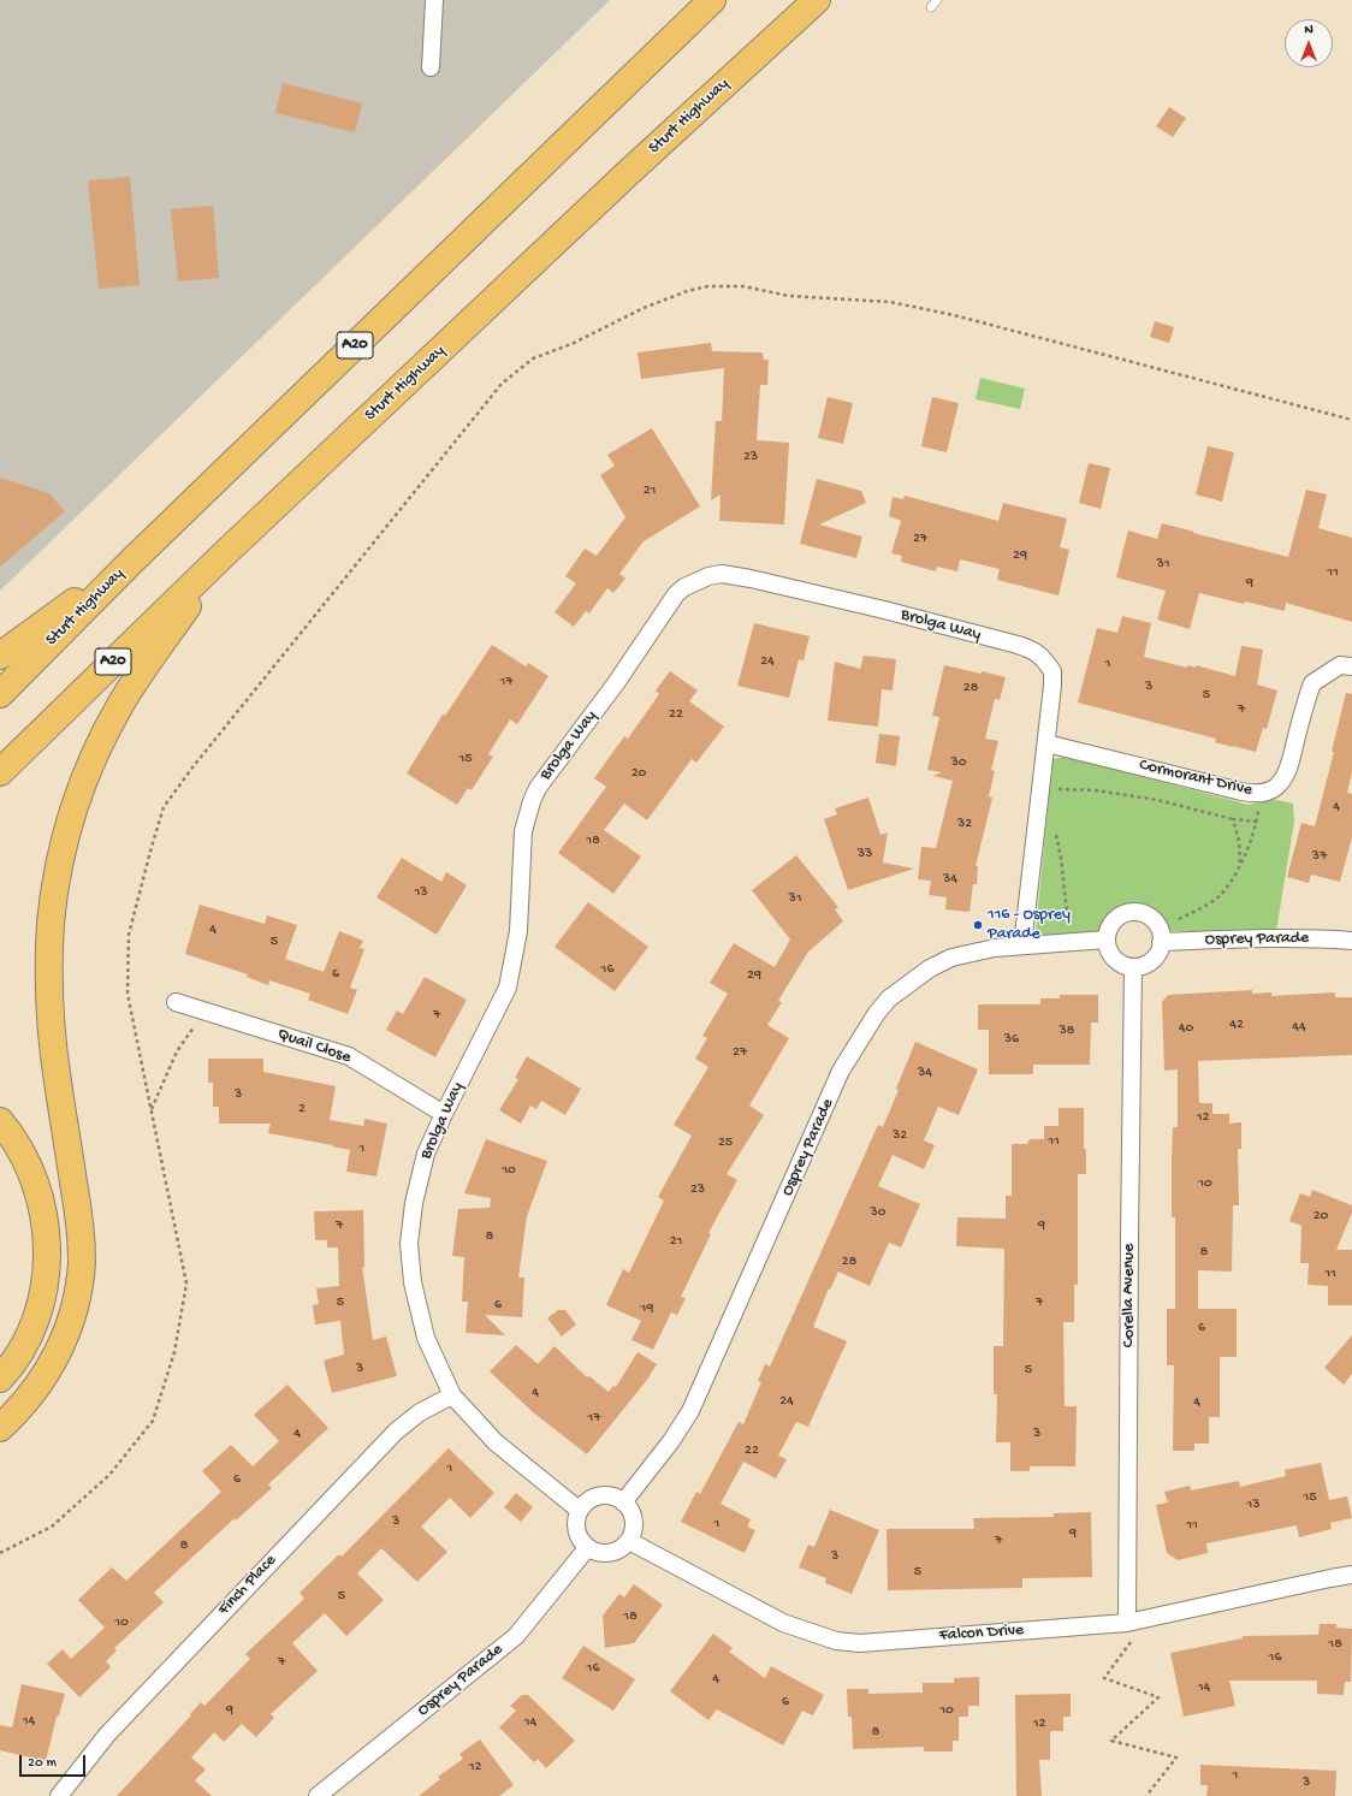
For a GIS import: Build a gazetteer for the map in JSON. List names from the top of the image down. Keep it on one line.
{"streets":{"highway":["Sturt Highway","A20"],"street":["Brolga Way","Cormorant Drive","Osprey Parade","Quail Close","Corella Avenue","Finch Place","Falcon Drive"]},"crossings":[["Brolga Way","Cormorant Drive"],["Brolga Way","Osprey Parade"],["Brolga Way","Quail Close"],["Brolga Way","Finch Place"],["Brolga Way","Falcon Drive"],["Osprey Parade","Corella Avenue"],["Osprey Parade","Falcon Drive"],["Corella Avenue","Falcon Drive"]],"places":["116 - Osprey Parade"],"house_numbers":["23","21","27","29","31","11","9","24","1","17","3","28","5","7","22","15","30","20","4","32","18","33","37","34","13","31","4","5","16","6","29","7","42","44","40","38","36","27","34","3","2","12","32","11","25","1","10","10","23","30","20","7","9","8","21","8","28","11","5","7","6","19","6","3","5","4","24","4","17","4","3","22","1","6","15","13","3","1","11","9","7","8","3","5","5","18","10","18","16","7","16","4","14","6","9","10","14","14","12","8","12","1","3"],"scale_bar":"20 m","north":"top"}
